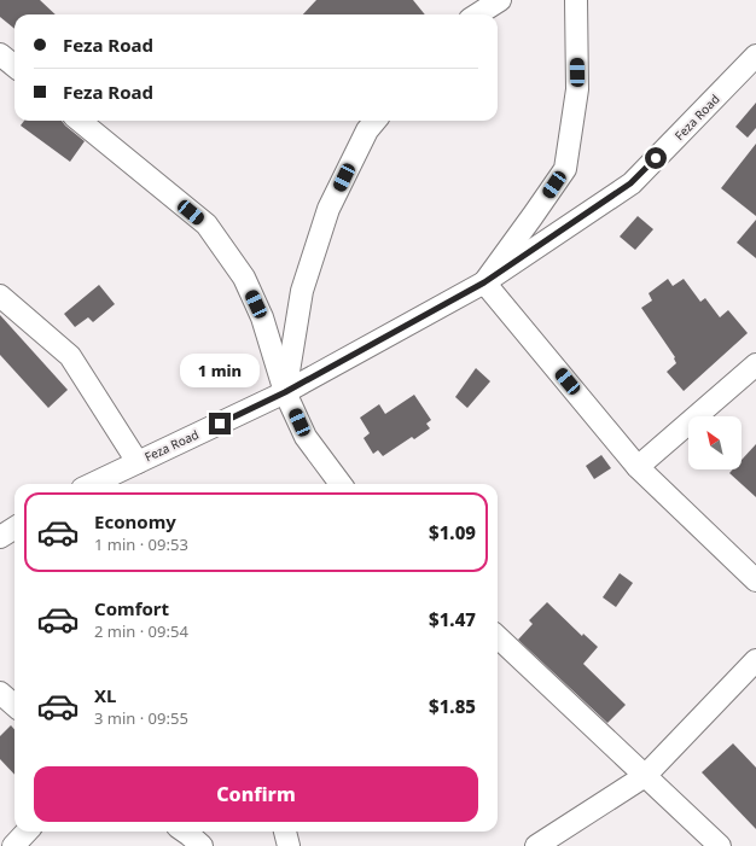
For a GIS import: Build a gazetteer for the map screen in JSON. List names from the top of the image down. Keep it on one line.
{"streets":{"street":["Feza Road"]},"north":"top left","page":{"banner":["Feza Road","Feza Road"],"bubble":"1 min","list":[{"name":"Economy","note":"1 min · 09:53","value":"$1.09"},{"name":"Comfort","note":"2 min · 09:54","value":"$1.47"},{"name":"XL","note":"3 min · 09:55","value":"$1.85"}],"buttons":"Confirm"}}
